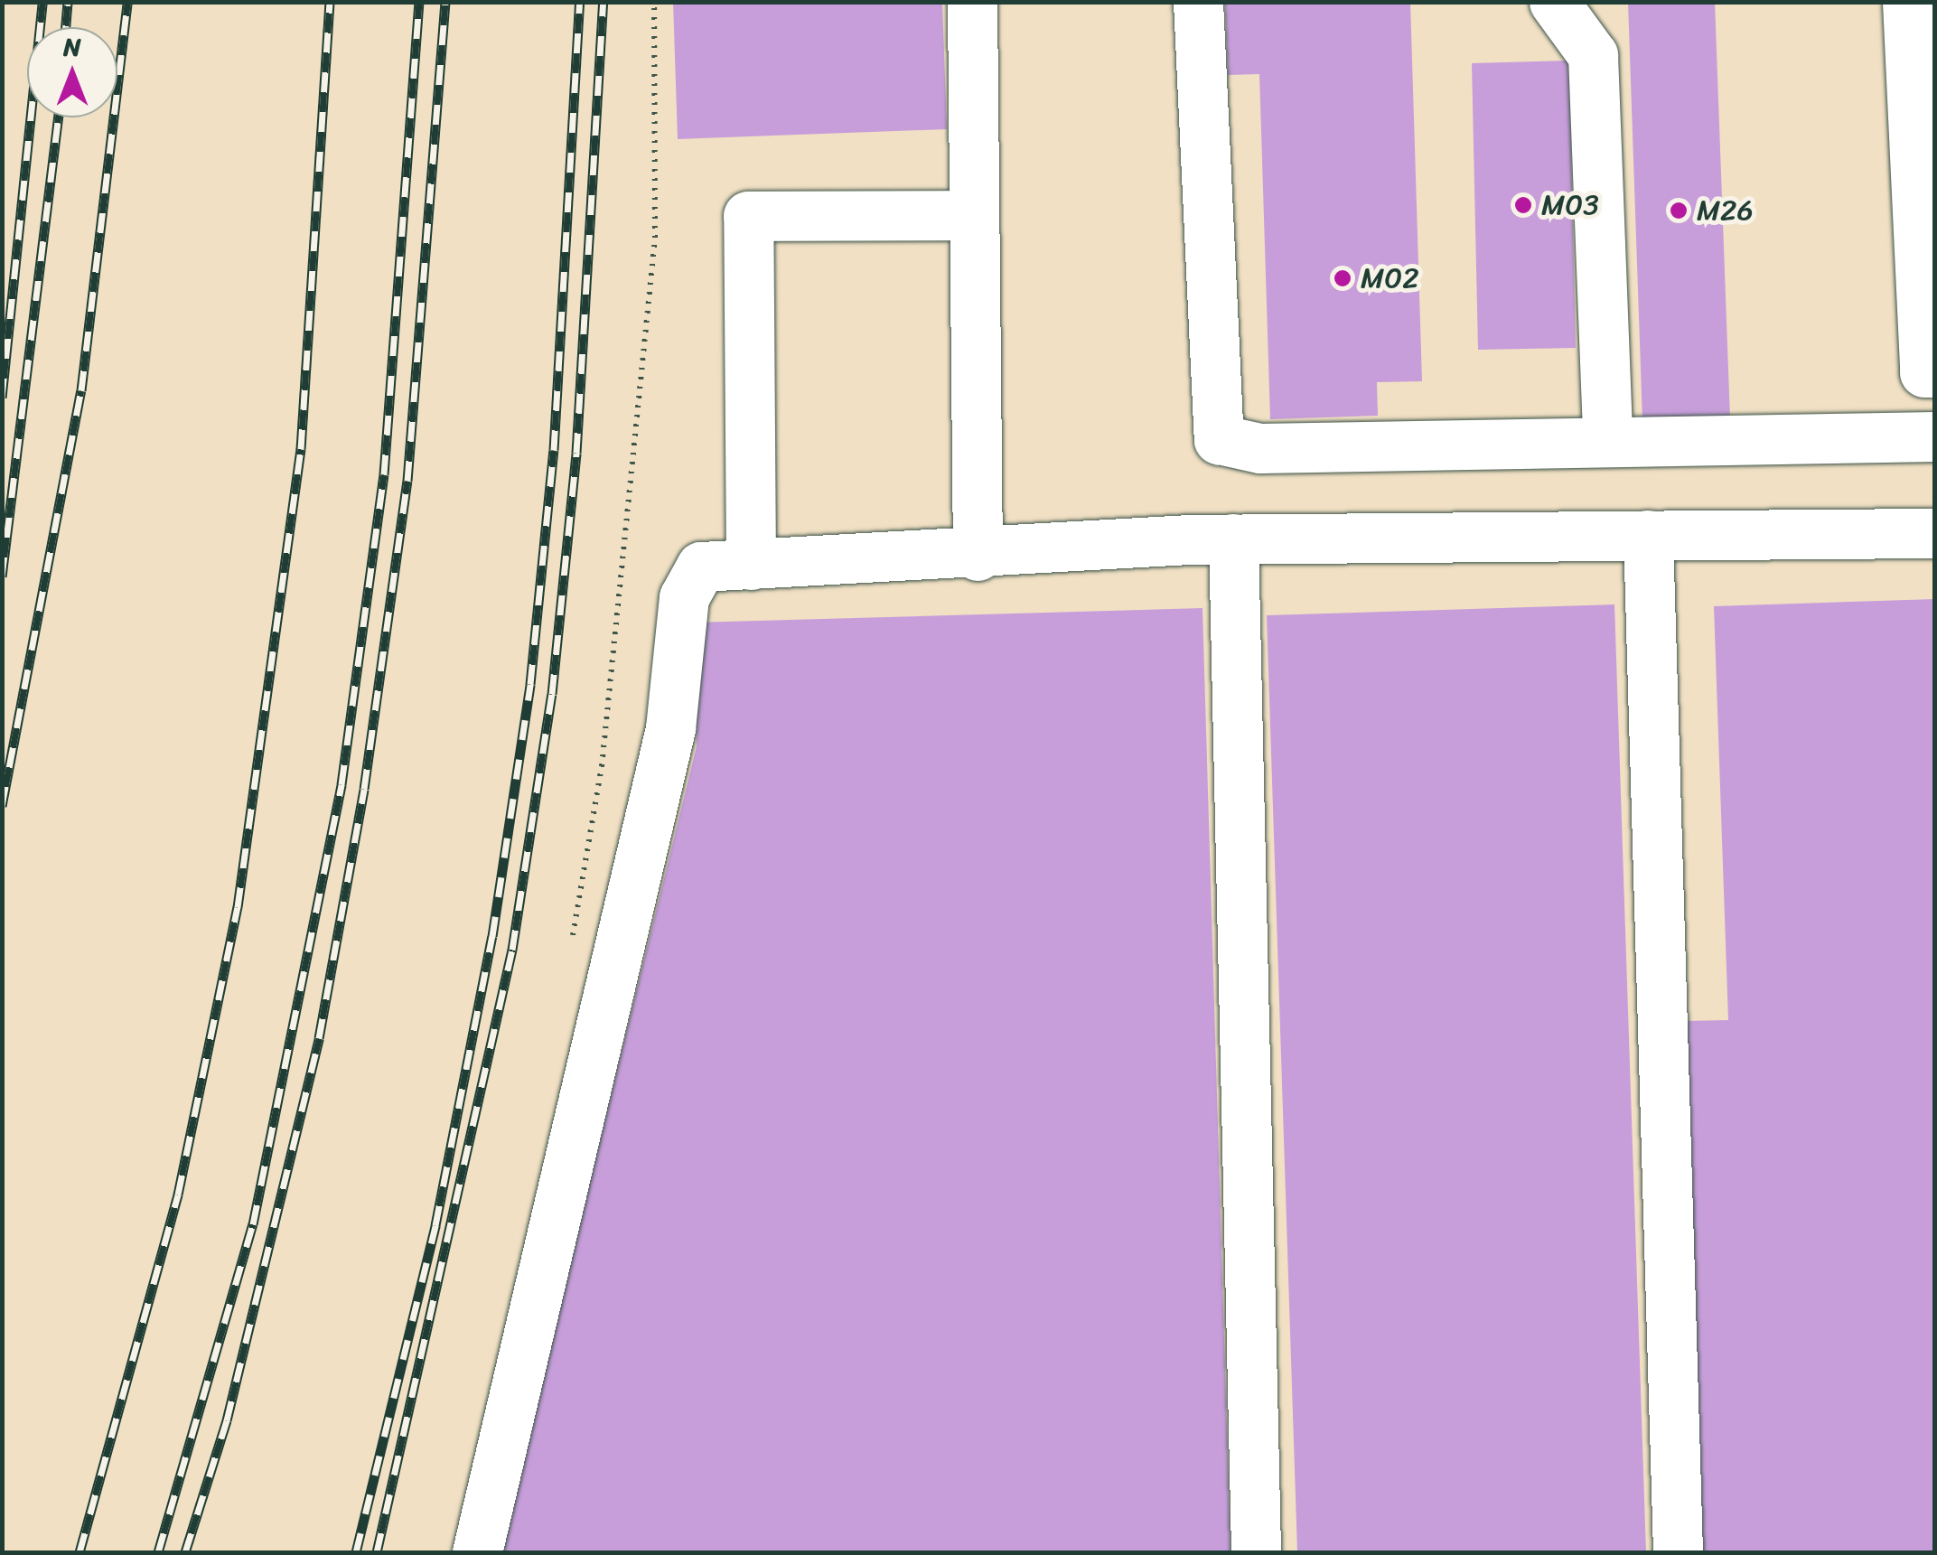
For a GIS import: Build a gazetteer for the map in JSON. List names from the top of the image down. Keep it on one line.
{"places":["M03","M26","M02"],"north":"top"}
